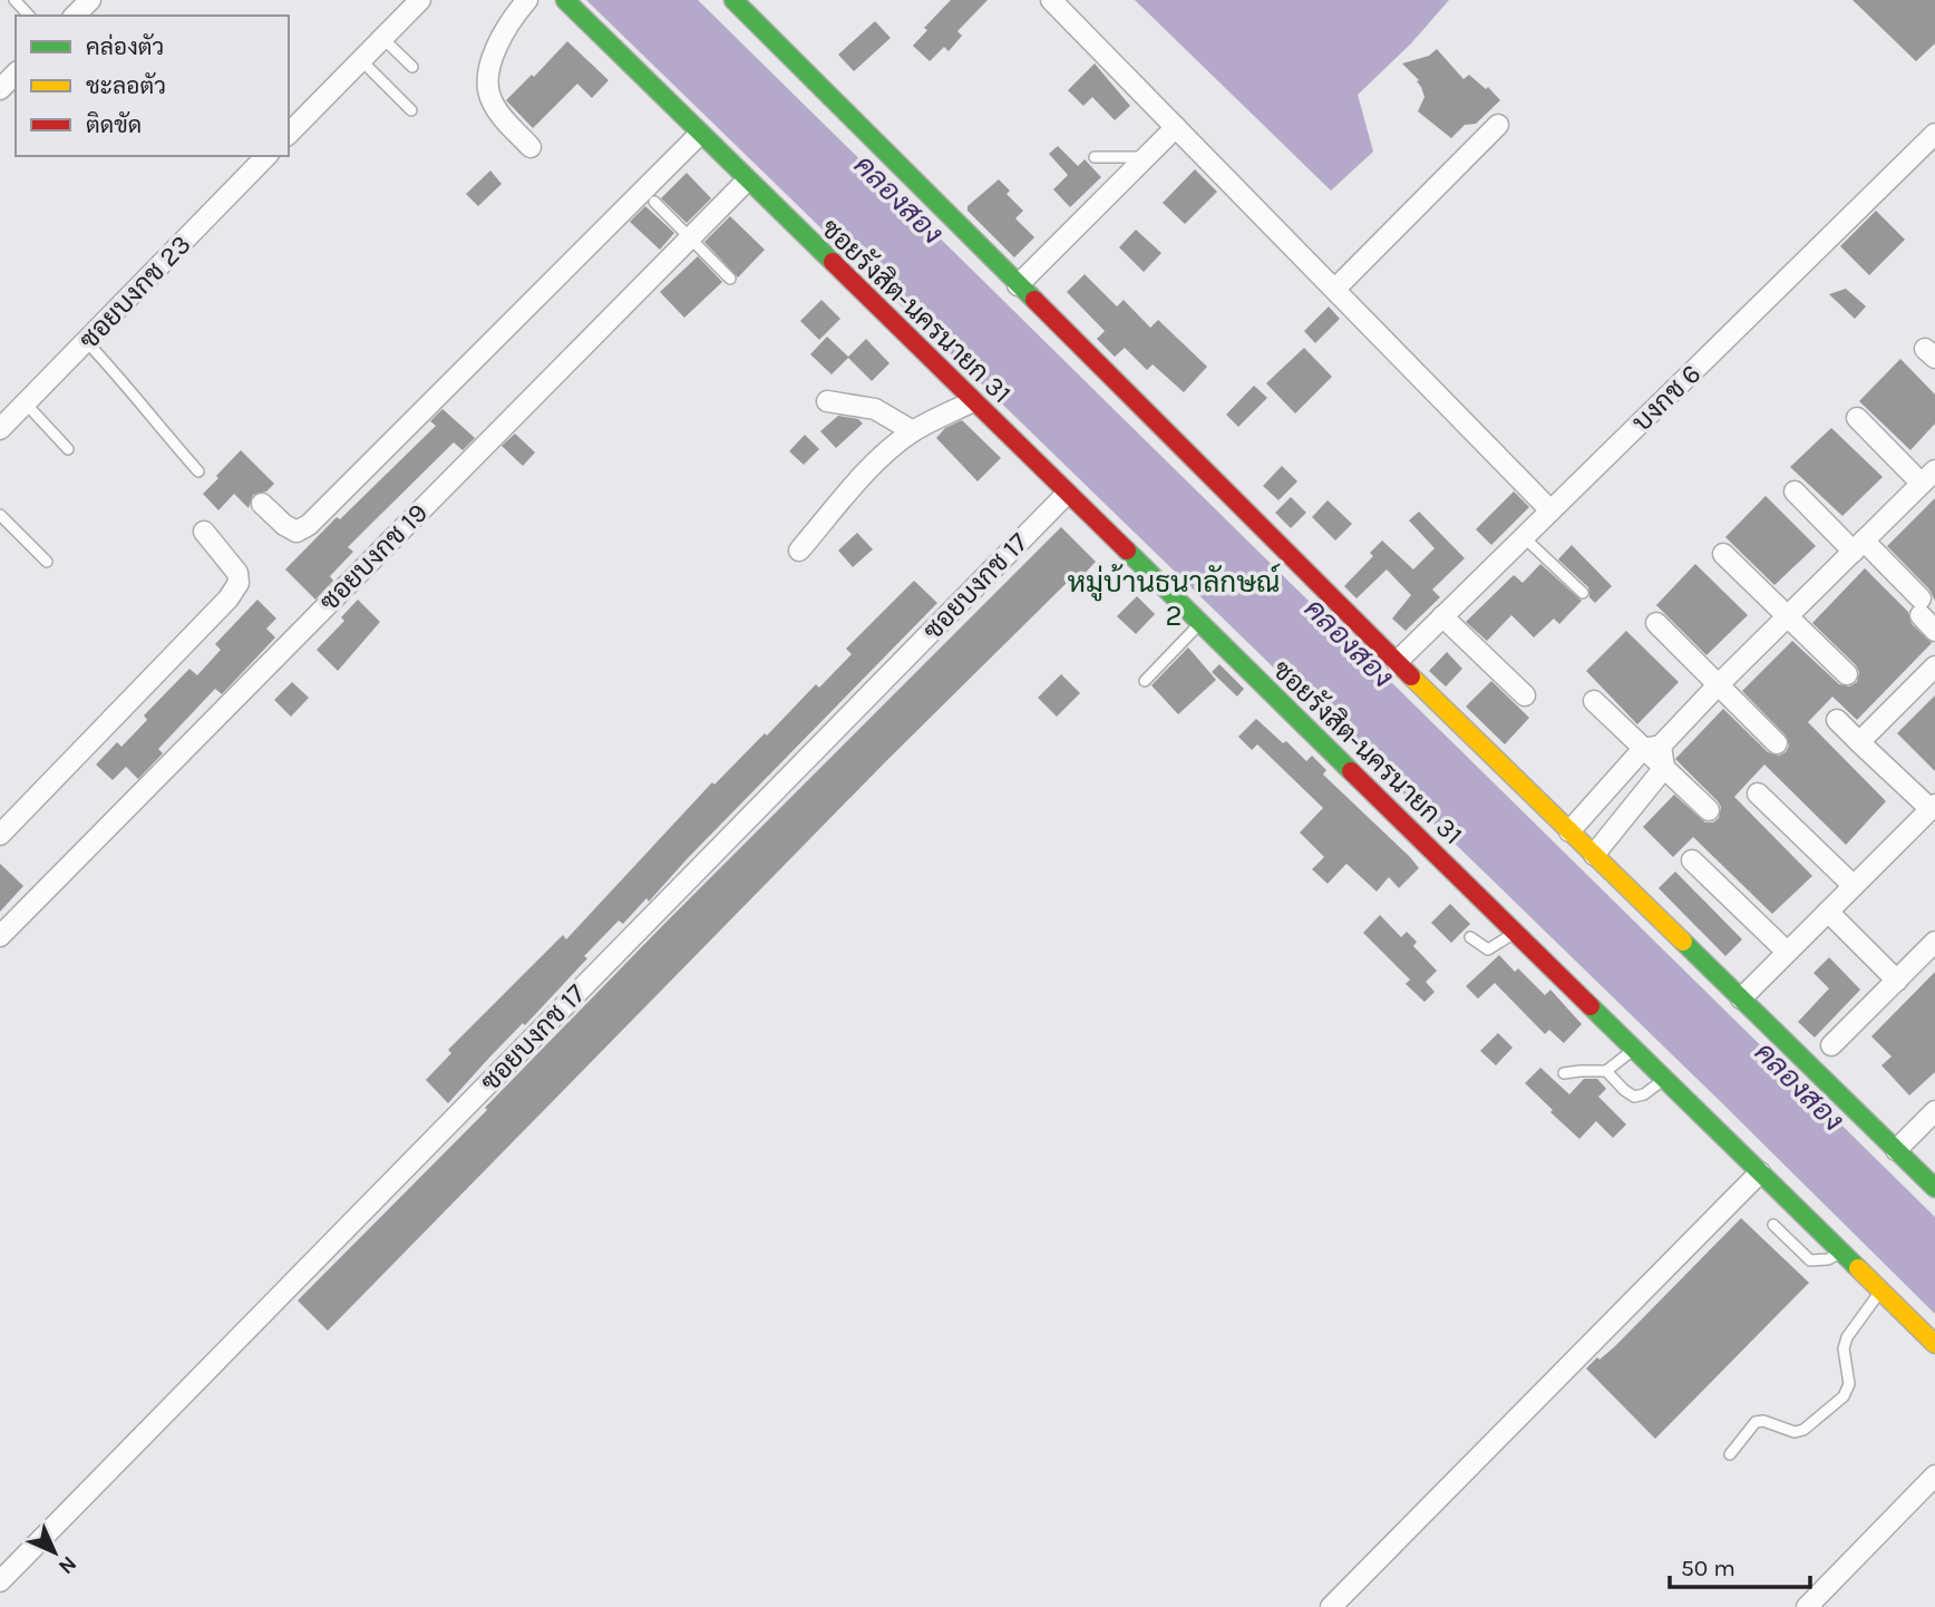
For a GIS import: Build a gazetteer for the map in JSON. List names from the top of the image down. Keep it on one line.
{"streets":{"street":["ซอยบงกช 23","ซอยรังสิต-นครนายก 31","บงกช 6","ซอยบงกช 19","ซอยบงกช 17"]},"crossings":[["ซอยรังสิต-นครนายก 31","ซอยบงกช 19"],["ซอยรังสิต-นครนายก 31","ซอยบงกช 17"]],"districts":["หมู่บ้านธนาลักษณ์ 2"],"water":["คลองสอง"],"legend":["คล่องตัว","ชะลอตัว","ติดขัด"],"scale_bar":"50 m","north":"bottom right"}
